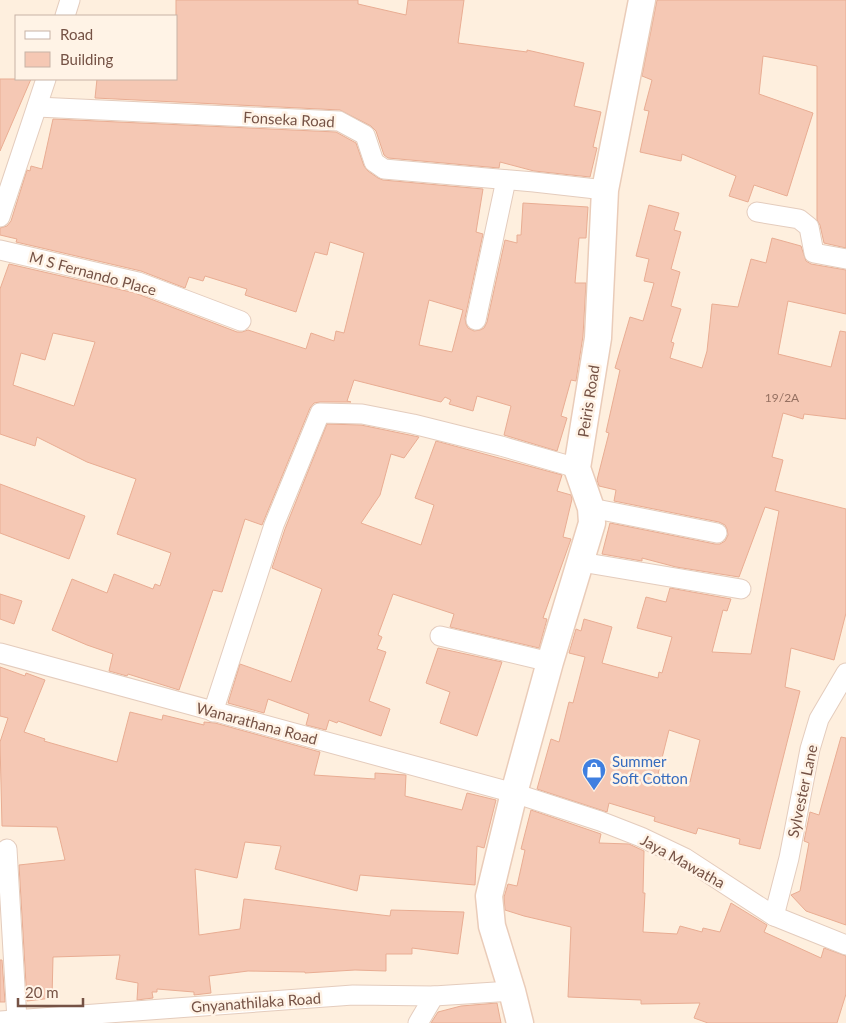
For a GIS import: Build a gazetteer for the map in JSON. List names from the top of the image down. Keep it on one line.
{"streets":{"street":["Fonseka Road","M S Fernando Place","Peiris Road","Wanarathana Road","Sylvester Lane","Jaya Mawatha","Gnyanathilaka Road"]},"crossings":[["Fonseka Road","Peiris Road"],["Peiris Road","Wanarathana Road"],["Peiris Road","Jaya Mawatha"],["Peiris Road","Gnyanathilaka Road"],["Wanarathana Road","Jaya Mawatha"],["Sylvester Lane","Jaya Mawatha"]],"places":{"shop":["Summer Soft Cotton"]},"house_numbers":["19/2A"],"legend":["Road","Building"],"scale_bar":"20 m"}
